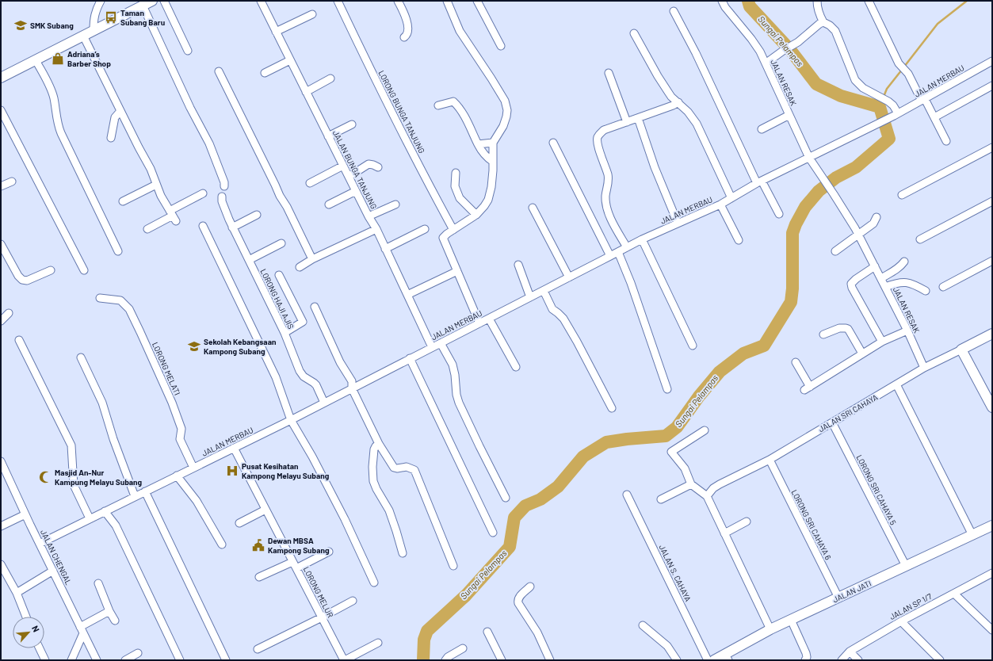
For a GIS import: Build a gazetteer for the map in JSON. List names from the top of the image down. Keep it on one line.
{"streets":{"street":["JALAN MERBAU","JALAN RESAK","LORONG BUNGA TANJUNG","JALAN BUNGA TANJUNG","LORONG HAJI AJIS","LORONG MELATI","JALAN SRI CAHAYA","LORONG SRI CAHAYA 5","LORONG SRI CAHAYA 6","JALAN CHENGAL","JALAN S. CAHAYA","JALAN JATI","LORONG MELUR","JALAN SP 1/7"]},"crossings":[["JALAN MERBAU","JALAN RESAK"],["JALAN MERBAU","JALAN BUNGA TANJUNG"],["JALAN MERBAU","LORONG HAJI AJIS"],["JALAN MERBAU","LORONG MELATI"],["JALAN MERBAU","JALAN CHENGAL"],["JALAN MERBAU","LORONG MELUR"],["JALAN RESAK","JALAN SRI CAHAYA"],["JALAN SRI CAHAYA","LORONG SRI CAHAYA 5"],["JALAN SRI CAHAYA","LORONG SRI CAHAYA 6"],["LORONG SRI CAHAYA 5","JALAN JATI"],["LORONG SRI CAHAYA 6","JALAN JATI"]],"water":["Sungai Pelampas"],"places":{"bus stop":["Taman Subang Baru"],"school or university":["SMK Subang","Sekolah Kebangsaan Kampong Subang"],"shop":["Adriana’s Barber Shop"],"hospital":["Pusat Kesihatan Kampong Melayu Subang"],"mosque":["Masjid An-Nur Kampung Melayu Subang"],"public building":["Dewan MBSA Kampong Subang"]},"north":"top right"}
